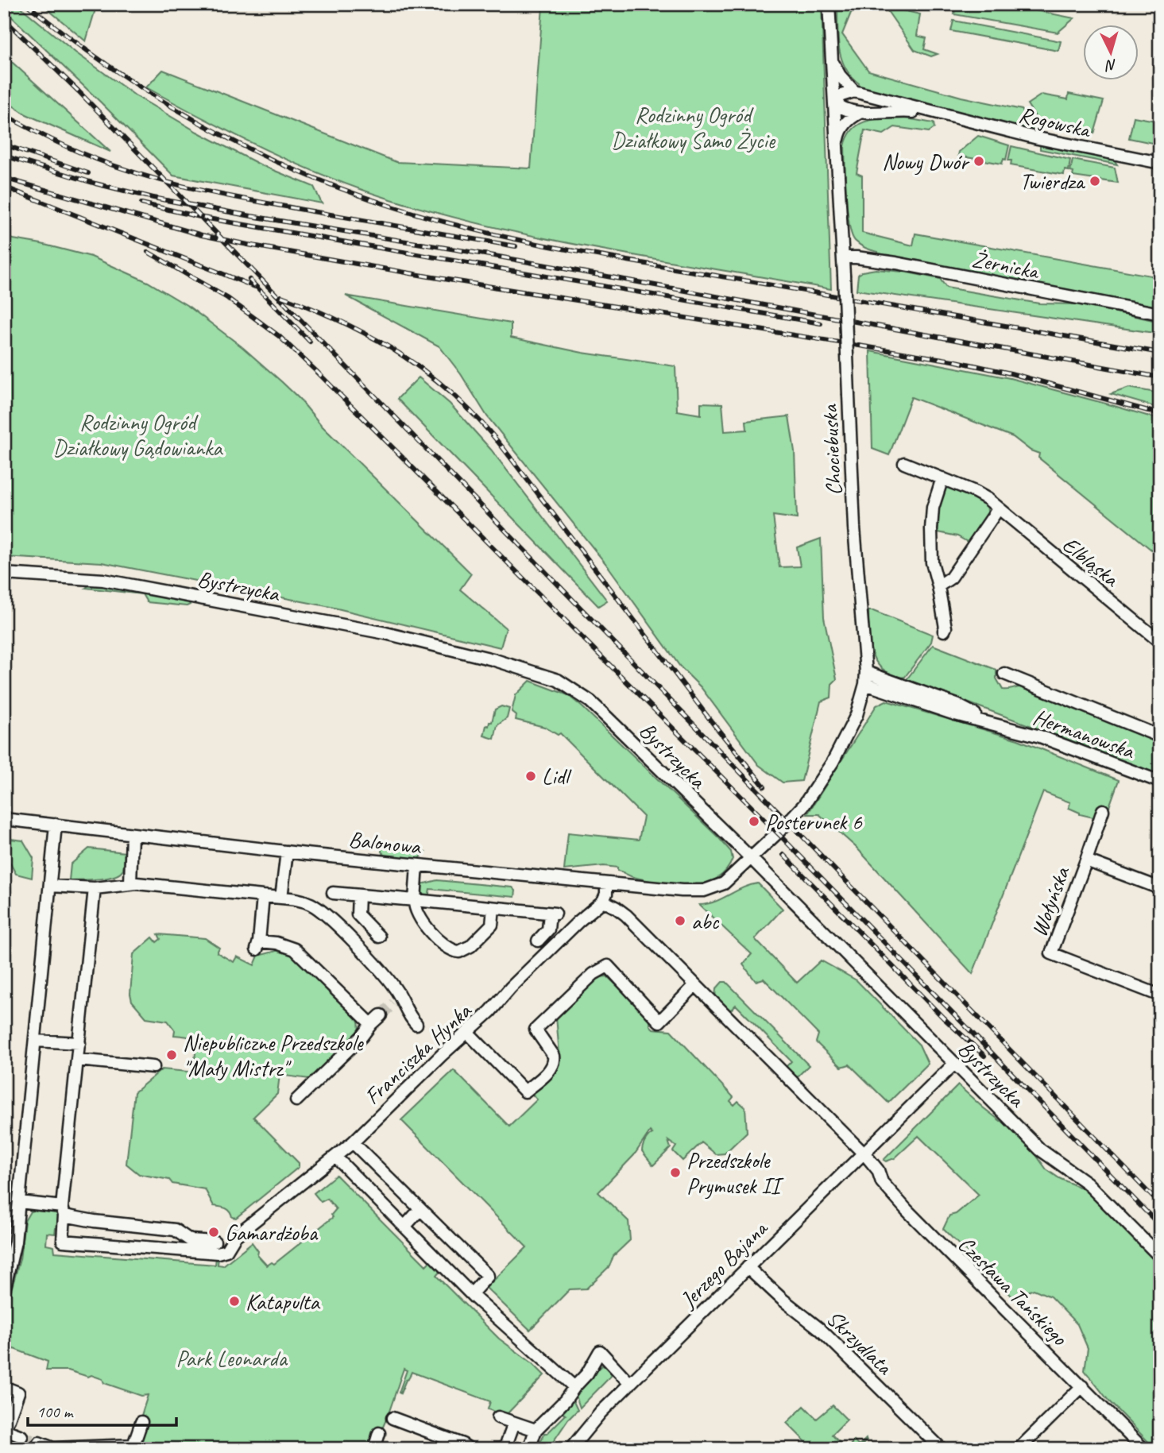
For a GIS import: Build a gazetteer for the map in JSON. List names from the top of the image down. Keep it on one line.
{"streets":{"street":["Rogowska","Żernicka","Chociebuska","Elbląska","Bystrzycka","Hermanowska","Balonowa","Wołyńska","Franciszka Hynka","Jerzego Bajana","Czesława Tańskiego","Skrzydlata"]},"crossings":[["Rogowska","Chociebuska"],["Żernicka","Chociebuska"],["Chociebuska","Bystrzycka"],["Chociebuska","Hermanowska"],["Chociebuska","Balonowa"],["Bystrzycka","Balonowa"],["Bystrzycka","Jerzego Bajana"],["Franciszka Hynka","Czesława Tańskiego"],["Jerzego Bajana","Czesława Tańskiego"],["Jerzego Bajana","Skrzydlata"]],"parks":["Rodzinny Ogród Działkowy Samo Życie","Rodzinny Ogród Działkowy Gądowianka","Park Leonarda"],"places":["Nowy Dwór","Twierdza","Lidl","Posterunek 6","abc","Niepubliczne Przedszkole \"Mały Mistrz\"","Przedszkole Prymusek II","Gamardżoba","Katapulta"],"scale_bar":"100 m","north":"bottom"}
